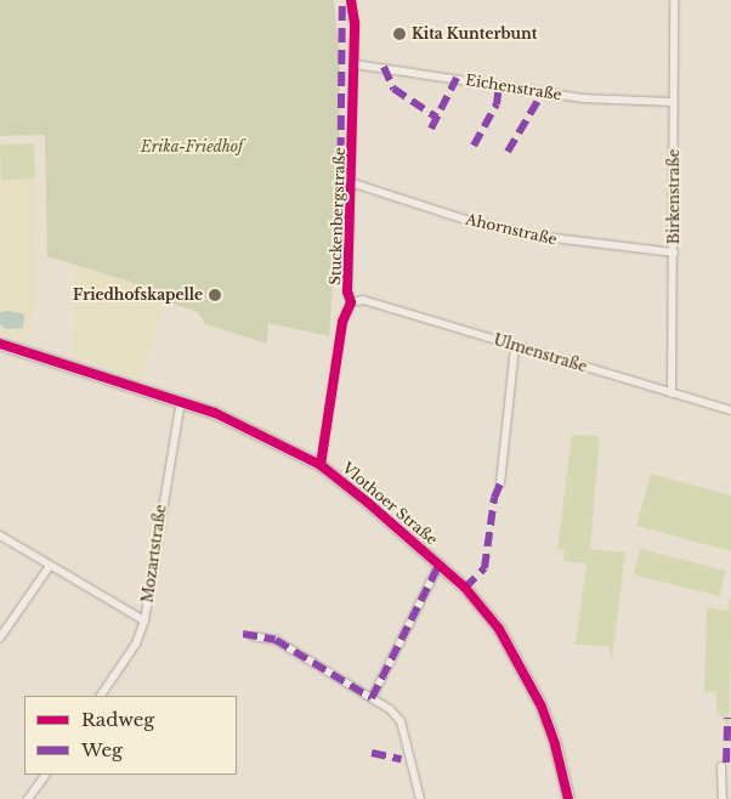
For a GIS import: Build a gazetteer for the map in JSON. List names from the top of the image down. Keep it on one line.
{"streets":{"street":["Eichenstraße","Birkenstraße","Stuckenbergstraße","Ahornstraße","Ulmenstraße","Vlothoer Straße","Mozartstraße"]},"crossings":[["Eichenstraße","Birkenstraße"],["Eichenstraße","Stuckenbergstraße"],["Birkenstraße","Ahornstraße"],["Birkenstraße","Ulmenstraße"],["Stuckenbergstraße","Ahornstraße"],["Stuckenbergstraße","Ulmenstraße"],["Stuckenbergstraße","Vlothoer Straße"],["Vlothoer Straße","Mozartstraße"]],"parks":["Erika-Friedhof"],"places":["Kita Kunterbunt","Friedhofskapelle"],"legend":["Radweg","Weg"]}
